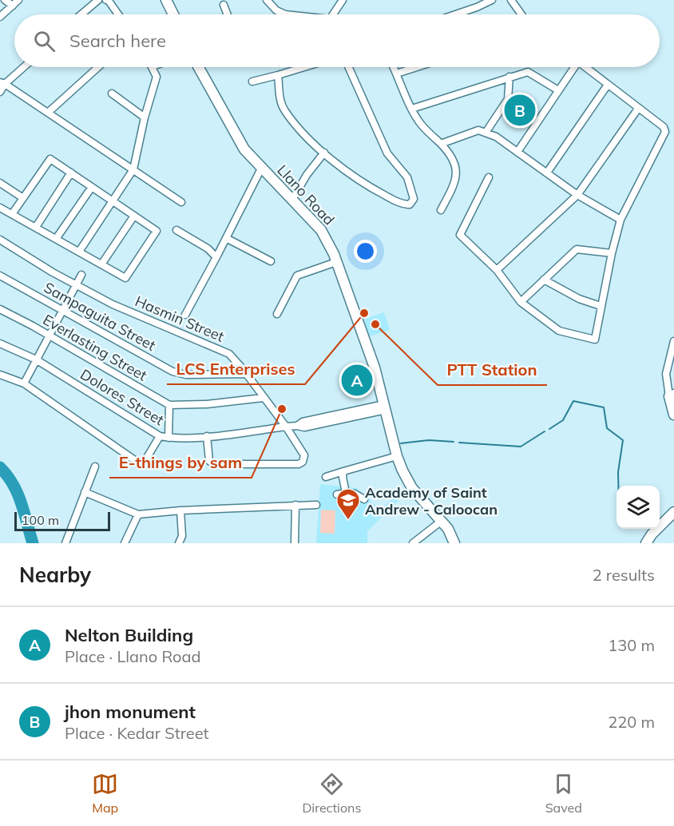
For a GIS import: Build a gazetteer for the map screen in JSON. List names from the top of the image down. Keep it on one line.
{"streets":{"main road":["Llano Road"],"street":["Sampaguita Street","Hasmin Street","Everlasting Street","Dolores Street"]},"crossings":[["Llano Road","Dolores Street"],["Sampaguita Street","Hasmin Street"],["Hasmin Street","Dolores Street"]],"places":{"other":["LCS Enterprises","PTT Station","E-things by sam"],"school or university":["Academy of Saint Andrew - Caloocan"]},"scale_bar":"100 m","page":{"search":"Search here","pins":["B","A"],"scale":"100 m","heading":["Nearby","2 results"],"list":[{"mark":"A","name":"Nelton Building","note":"Place · Llano Road","value":"130 m"},{"mark":"B","name":"jhon monument","note":"Place · Kedar Street","value":"220 m"}],"nav":["Map","Directions","Saved"]}}
